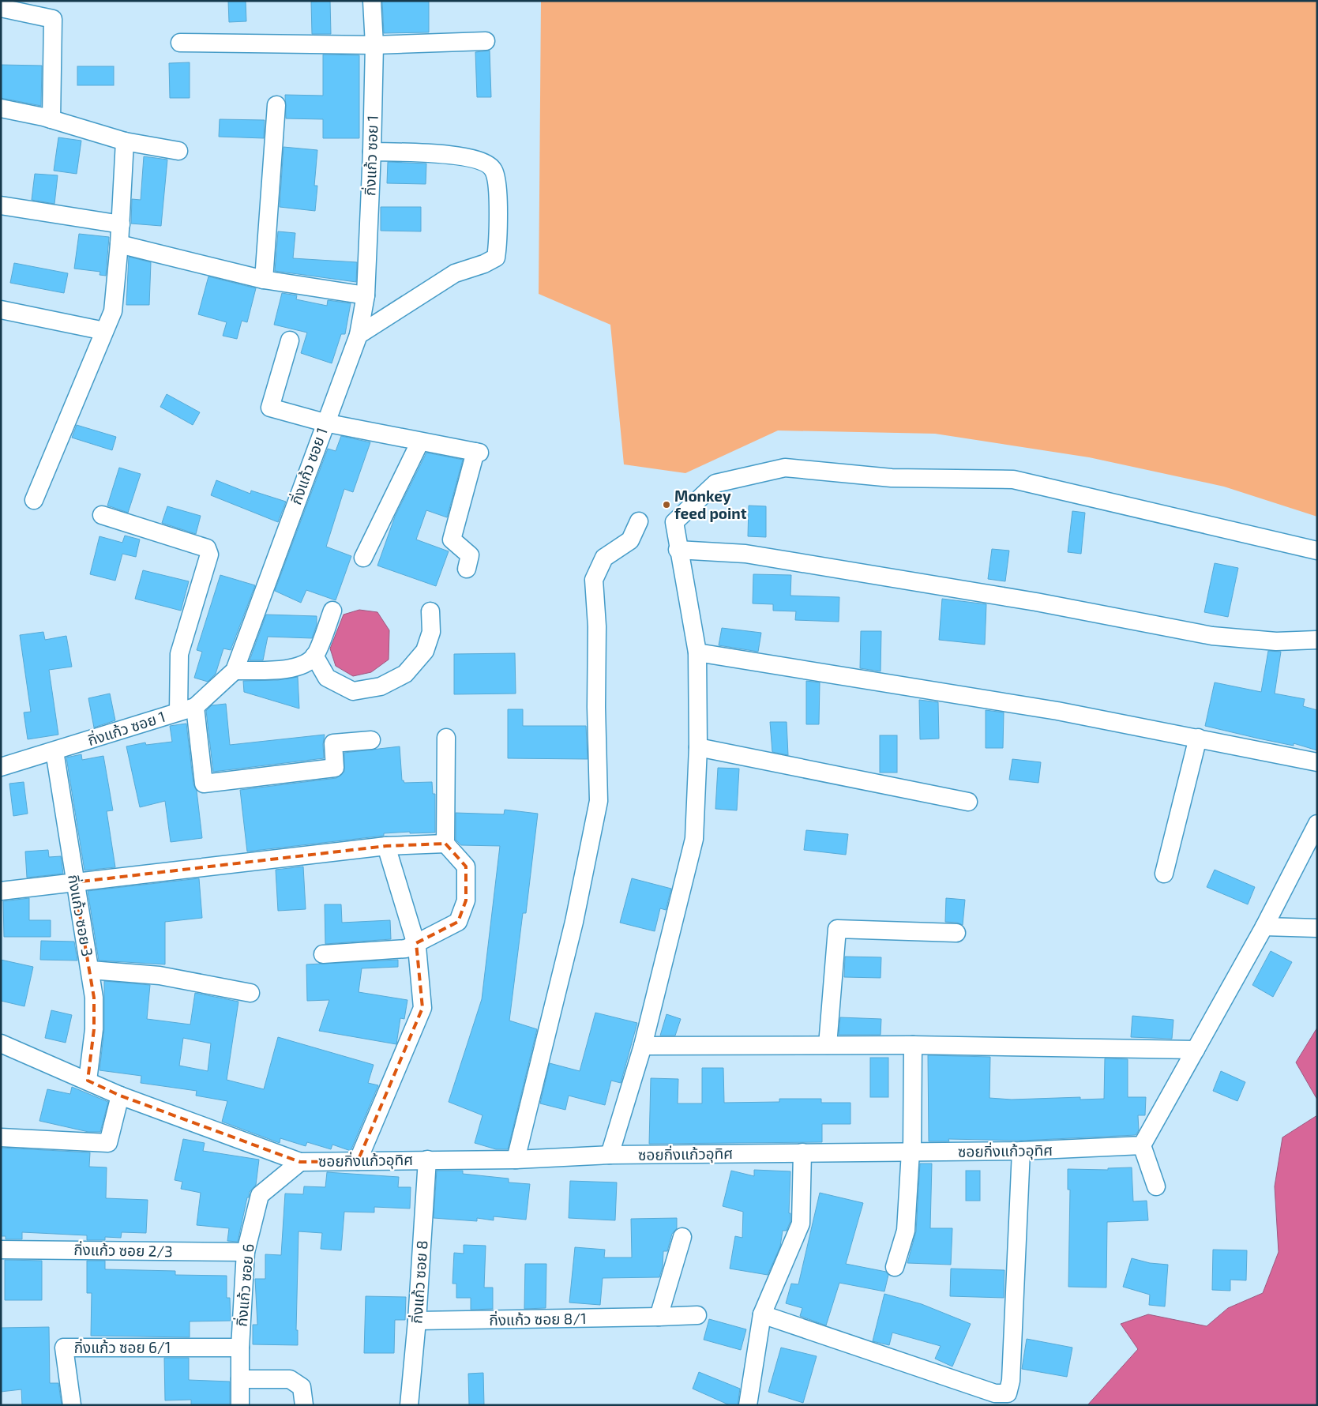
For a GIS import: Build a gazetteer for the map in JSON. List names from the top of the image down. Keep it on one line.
{"streets":{"street":["กิ่งแก้ว ซอย 1","กิ่งแก้ว ซอย 3","ซอยกิ่งแก้วอุทิศ","กิ่งแก้ว ซอย 2/3","กิ่งแก้ว ซอย 8","กิ่งแก้ว ซอย 6","กิ่งแก้ว ซอย 8/1","กิ่งแก้ว ซอย 6/1"]},"crossings":[["กิ่งแก้ว ซอย 1","กิ่งแก้ว ซอย 3"],["กิ่งแก้ว ซอย 3","ซอยกิ่งแก้วอุทิศ"],["ซอยกิ่งแก้วอุทิศ","กิ่งแก้ว ซอย 8"],["ซอยกิ่งแก้วอุทิศ","กิ่งแก้ว ซอย 6"],["กิ่งแก้ว ซอย 2/3","กิ่งแก้ว ซอย 6"],["กิ่งแก้ว ซอย 8","กิ่งแก้ว ซอย 8/1"],["กิ่งแก้ว ซอย 6","กิ่งแก้ว ซอย 6/1"]],"places":["Monkey feed point"]}
